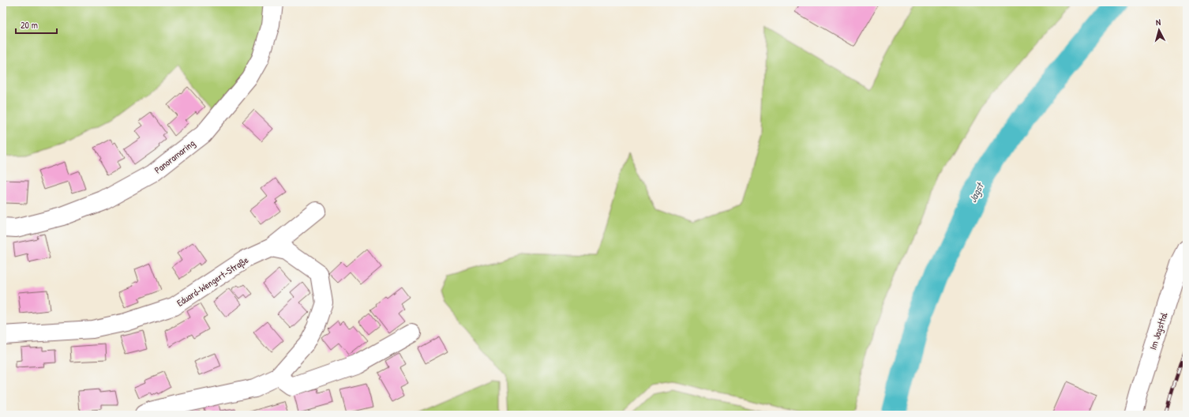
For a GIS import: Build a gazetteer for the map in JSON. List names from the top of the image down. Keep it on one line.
{"streets":{"street":["Panoramaring","Eduard-Wengert-Straße","Im Jagsttal"]},"water":["Jagst"],"scale_bar":"20 m","north":"top"}
